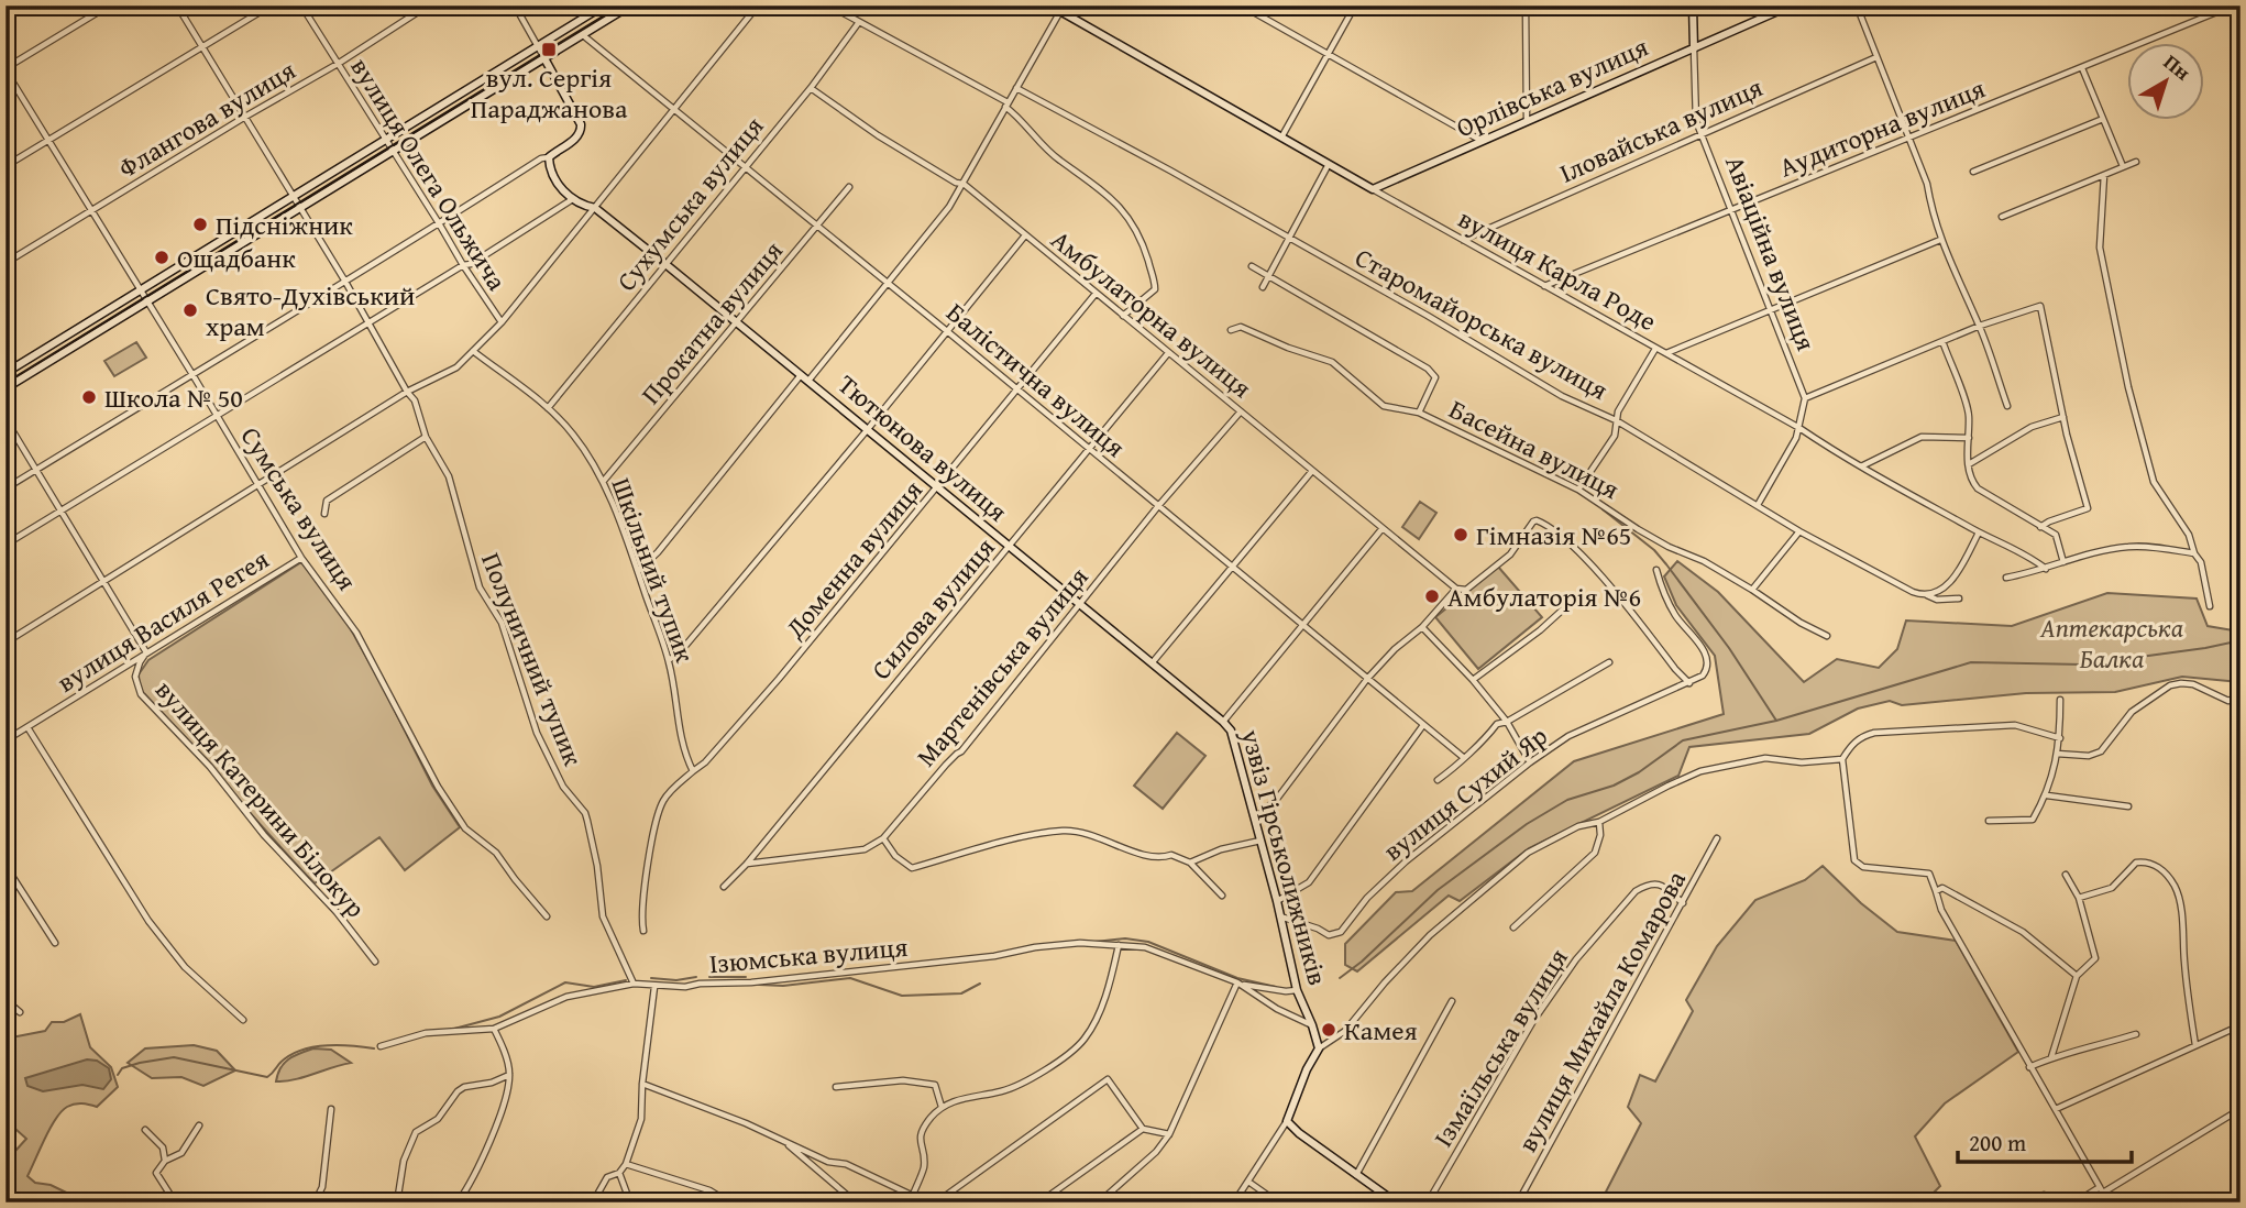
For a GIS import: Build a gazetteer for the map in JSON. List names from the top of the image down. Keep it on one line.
{"streets":{"street":["Орлівська вулиця","Флангова вулиця","Аудиторна вулиця","Іловайська вулиця","вулиця Олега Ольжича","Сухумська вулиця","Авіаційна вулиця","вулиця Карла Роде","Амбулаторна вулиця","Прокатна вулиця","Старомайорська вулиця","Балістична вулиця","Тютюнова вулиця","Басейна вулиця","Сумська вулиця","Доменна вулиця","Шкільний тупик","Силова вулиця","вулиця Василя Регея","Полуничний тупик","Мартенівська вулиця","вулиця Сухий Яр","вулиця Катерини Білокур","узвіз Гірськолижників","Ізюмська вулиця","вулиця Михайла Комарова","Ізмаїльська вулиця"]},"crossings":[["Орлівська вулиця","Авіаційна вулиця"],["Орлівська вулиця","вулиця Карла Роде"],["Флангова вулиця","вулиця Олега Ольжича"],["Флангова вулиця","Сумська вулиця"],["Флангова вулиця","Полуничний тупик"],["Аудиторна вулиця","Авіаційна вулиця"],["Аудиторна вулиця","вулиця Карла Роде"],["Іловайська вулиця","Авіаційна вулиця"],["Іловайська вулиця","вулиця Карла Роде"],["Сухумська вулиця","Амбулаторна вулиця"],["Сухумська вулиця","Балістична вулиця"],["Сухумська вулиця","Тютюнова вулиця"],["Сухумська вулиця","Шкільний тупик"],["Амбулаторна вулиця","Доменна вулиця"],["Амбулаторна вулиця","Силова вулиця"],["Амбулаторна вулиця","Мартенівська вулиця"],["Прокатна вулиця","Балістична вулиця"],["Прокатна вулиця","Тютюнова вулиця"],["Прокатна вулиця","Шкільний тупик"],["Балістична вулиця","Доменна вулиця"],["Балістична вулиця","Силова вулиця"],["Балістична вулиця","Мартенівська вулиця"],["Тютюнова вулиця","Доменна вулиця"],["Тютюнова вулиця","Силова вулиця"],["Тютюнова вулиця","Мартенівська вулиця"],["Тютюнова вулиця","узвіз Гірськолижників"],["Сумська вулиця","вулиця Василя Регея"],["Доменна вулиця","Шкільний тупик"],["Силова вулиця","Мартенівська вулиця"],["вулиця Василя Регея","вулиця Катерини Білокур"],["Полуничний тупик","Ізюмська вулиця"],["вулиця Сухий Яр","узвіз Гірськолижників"],["узвіз Гірськолижників","Ізюмська вулиця"],["вулиця Михайла Комарова","Ізмаїльська вулиця"]],"parks":["Аптекарська Балка"],"places":{"transit":["вул. Сергія Параджанова"],"other":["Підсніжник","Ощадбанк","Свято-Духівський храм","Школа № 50","Гімназія №65","Амбулаторія №6","Камея"]},"scale_bar":"200 m","north":"top right"}
